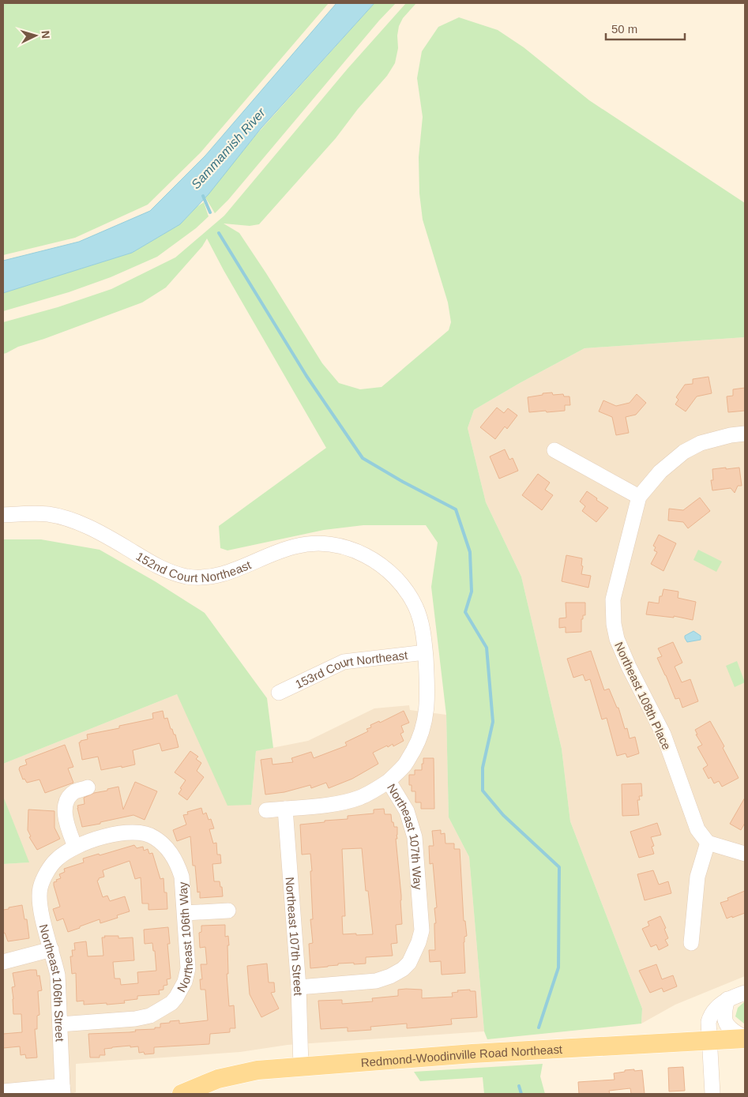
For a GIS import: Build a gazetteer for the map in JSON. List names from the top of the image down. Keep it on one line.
{"streets":{"main road":["Redmond-Woodinville Road Northeast"],"street":["152nd Court Northeast","153rd Court Northeast","Northeast 108th Place","Northeast 107th Way","Northeast 106th Way","Northeast 107th Street","Northeast 106th Street"]},"crossings":[["152nd Court Northeast","Northeast 107th Way"],["153rd Court Northeast","Northeast 107th Way"],["Northeast 107th Way","Northeast 107th Street"],["Northeast 106th Way","Northeast 106th Street"],["Northeast 107th Street","Redmond-Woodinville Road Northeast"]],"water":["Sammamish River"],"scale_bar":"50 m","north":"right"}
